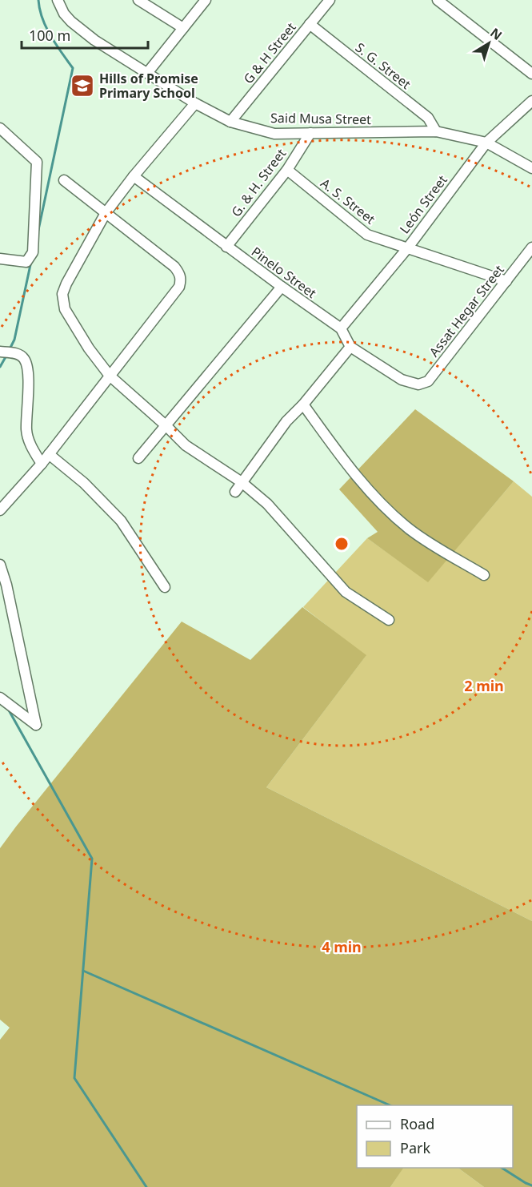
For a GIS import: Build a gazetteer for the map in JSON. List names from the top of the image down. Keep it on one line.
{"streets":{"street":["G & H Street","S. G. Street","Said Musa Street","G. & H. Street","A. S. Street","León Street","Pinelo Street","Assat Hegar Street"]},"crossings":[["G & H Street","S. G. Street"],["G & H Street","Said Musa Street"],["S. G. Street","Said Musa Street"],["Said Musa Street","G. & H. Street"],["Said Musa Street","León Street"],["G. & H. Street","A. S. Street"],["G. & H. Street","Pinelo Street"],["A. S. Street","León Street"],["A. S. Street","Assat Hegar Street"],["León Street","Pinelo Street"],["Pinelo Street","Assat Hegar Street"]],"places":{"school or university":["Hills of Promise Primary School"]},"legend":["Road","Park"],"scale_bar":"100 m","north":"top right","rings":["2 min","4 min"]}
